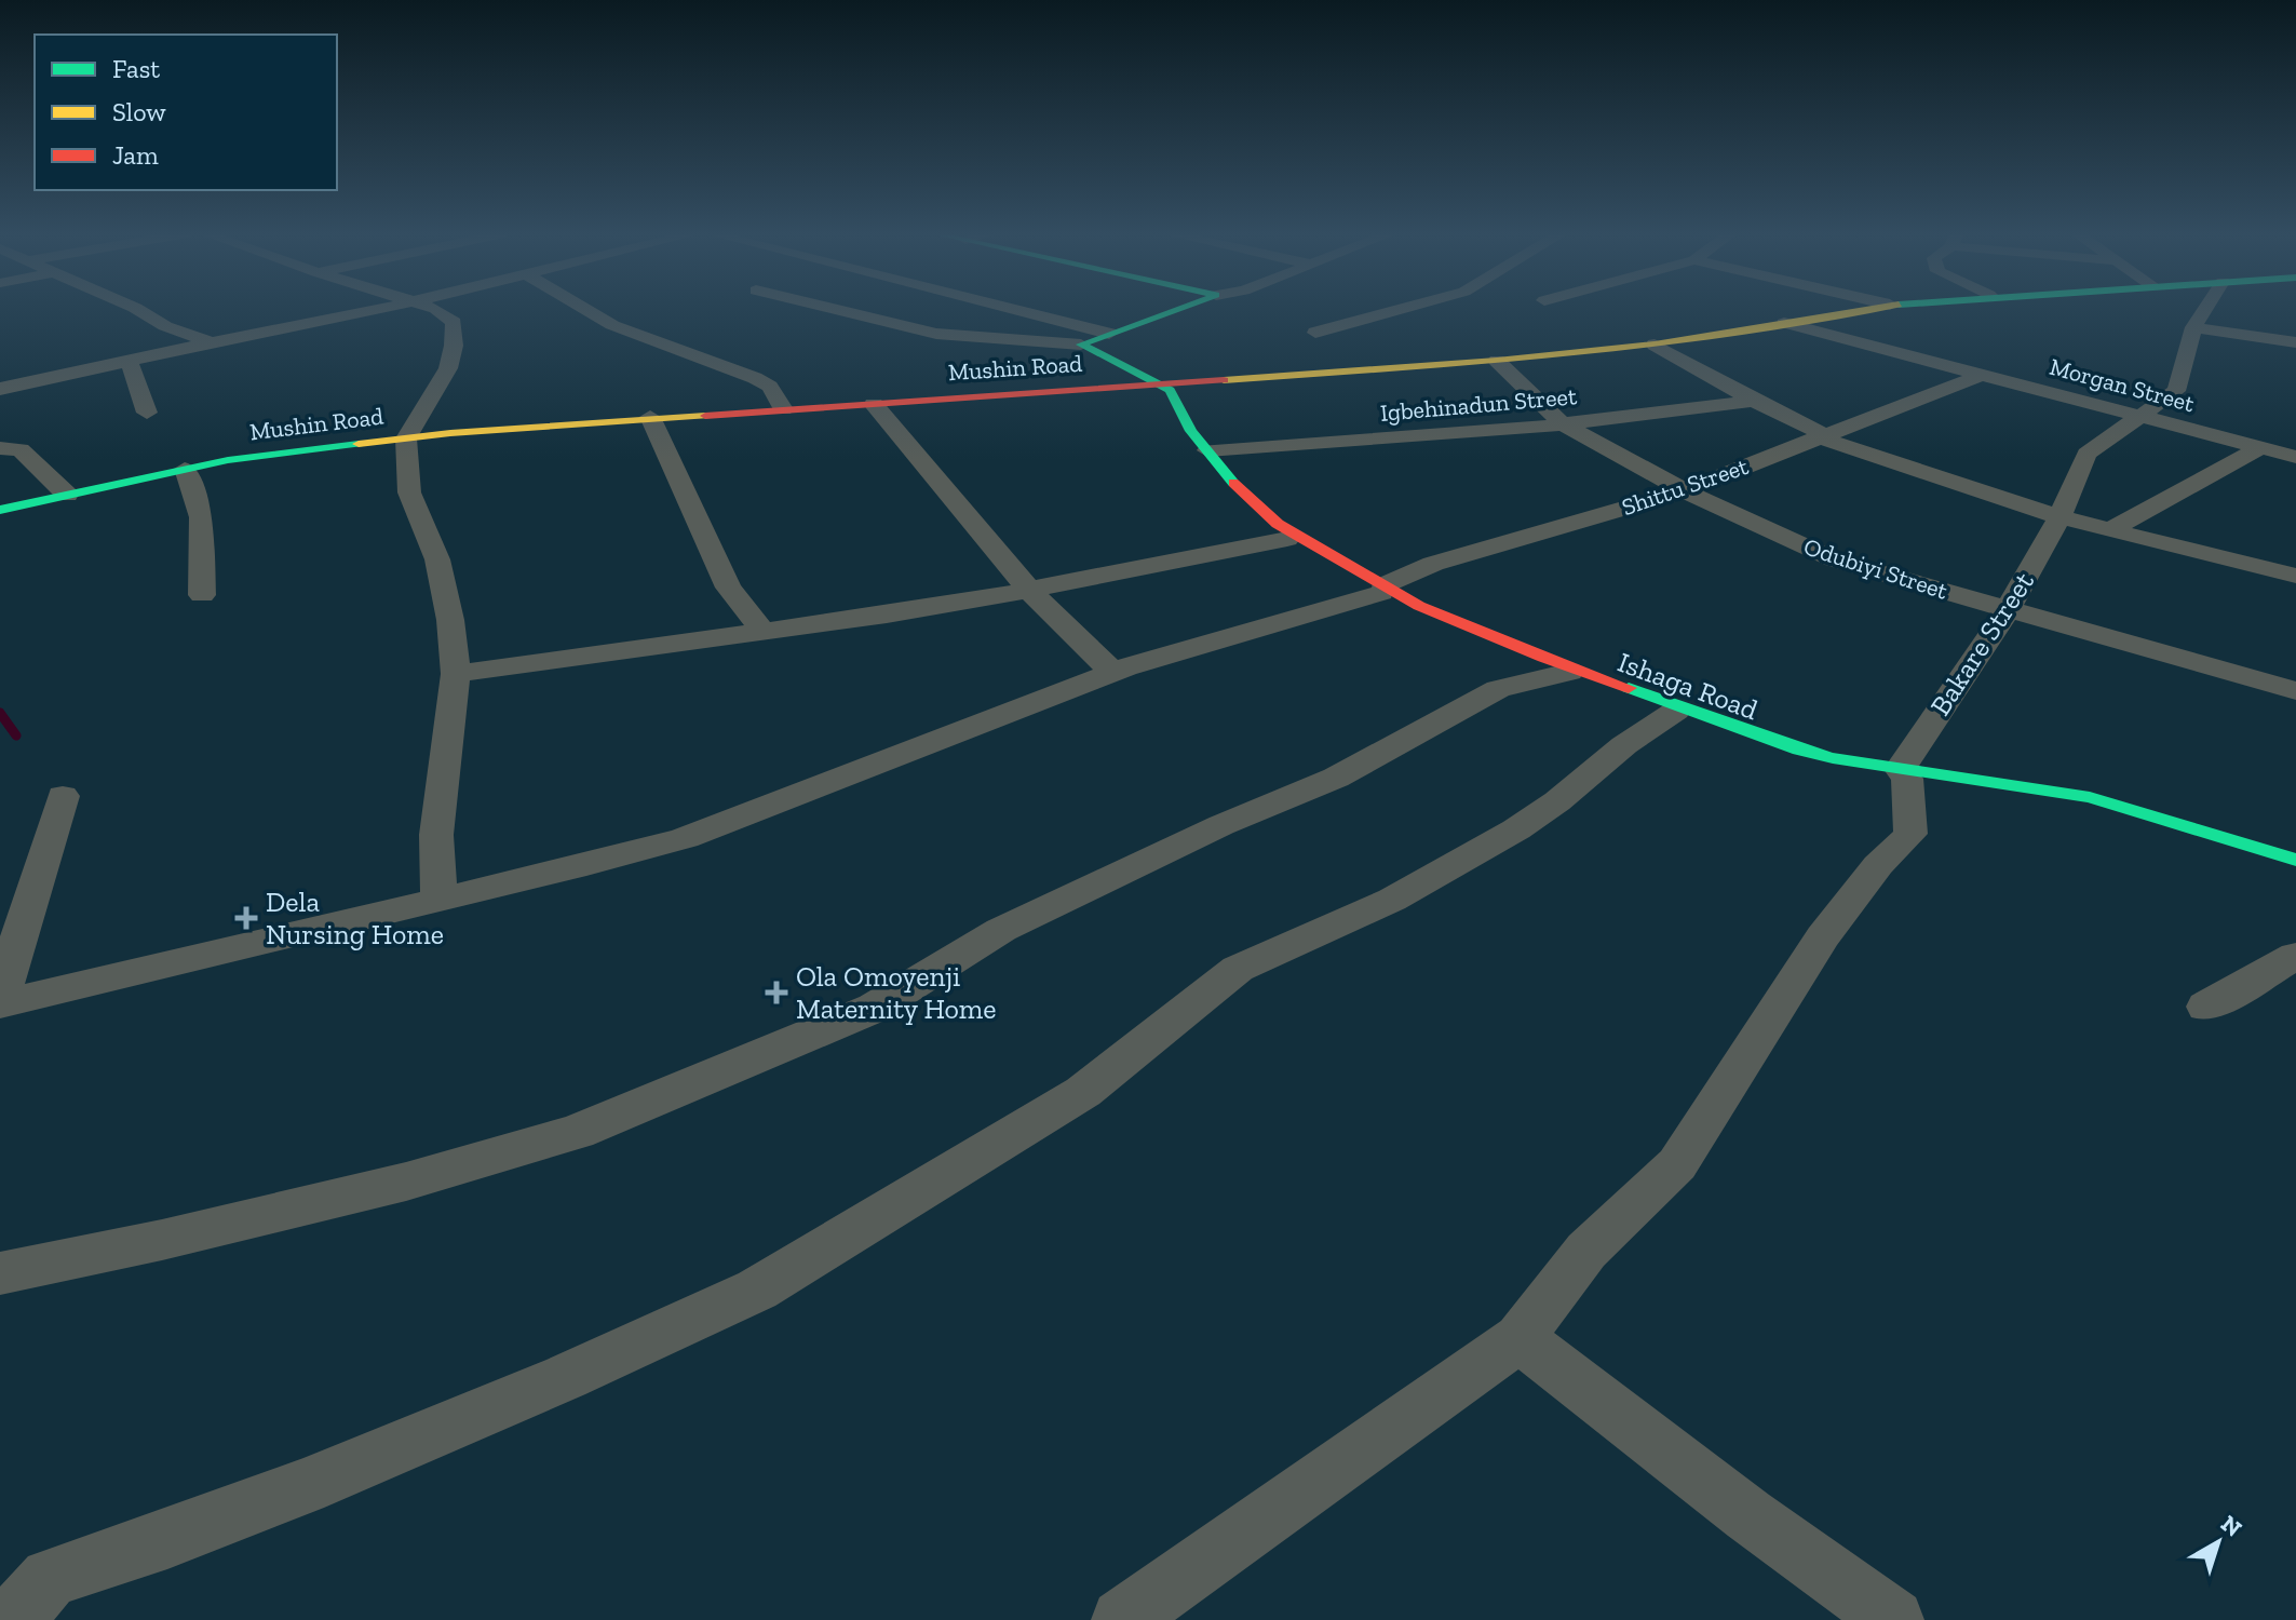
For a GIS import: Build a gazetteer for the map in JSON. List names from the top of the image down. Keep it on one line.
{"streets":{"main road":["Mushin Road","Ishaga Road"],"street":["Morgan Street","Igbehinadun Street","Shittu Street","Odubiyi Street","Bakare Street"]},"crossings":[["Mushin Road","Morgan Street"],["Mushin Road","Odubiyi Street"],["Mushin Road","Ishaga Road"],["Morgan Street","Shittu Street"],["Morgan Street","Bakare Street"],["Igbehinadun Street","Odubiyi Street"],["Igbehinadun Street","Ishaga Road"],["Shittu Street","Odubiyi Street"],["Shittu Street","Ishaga Road"],["Odubiyi Street","Bakare Street"],["Bakare Street","Ishaga Road"]],"places":{"health":["Dela Nursing Home","Ola Omoyenji Maternity Home"]},"legend":["Fast","Slow","Jam"],"north":"top right"}
